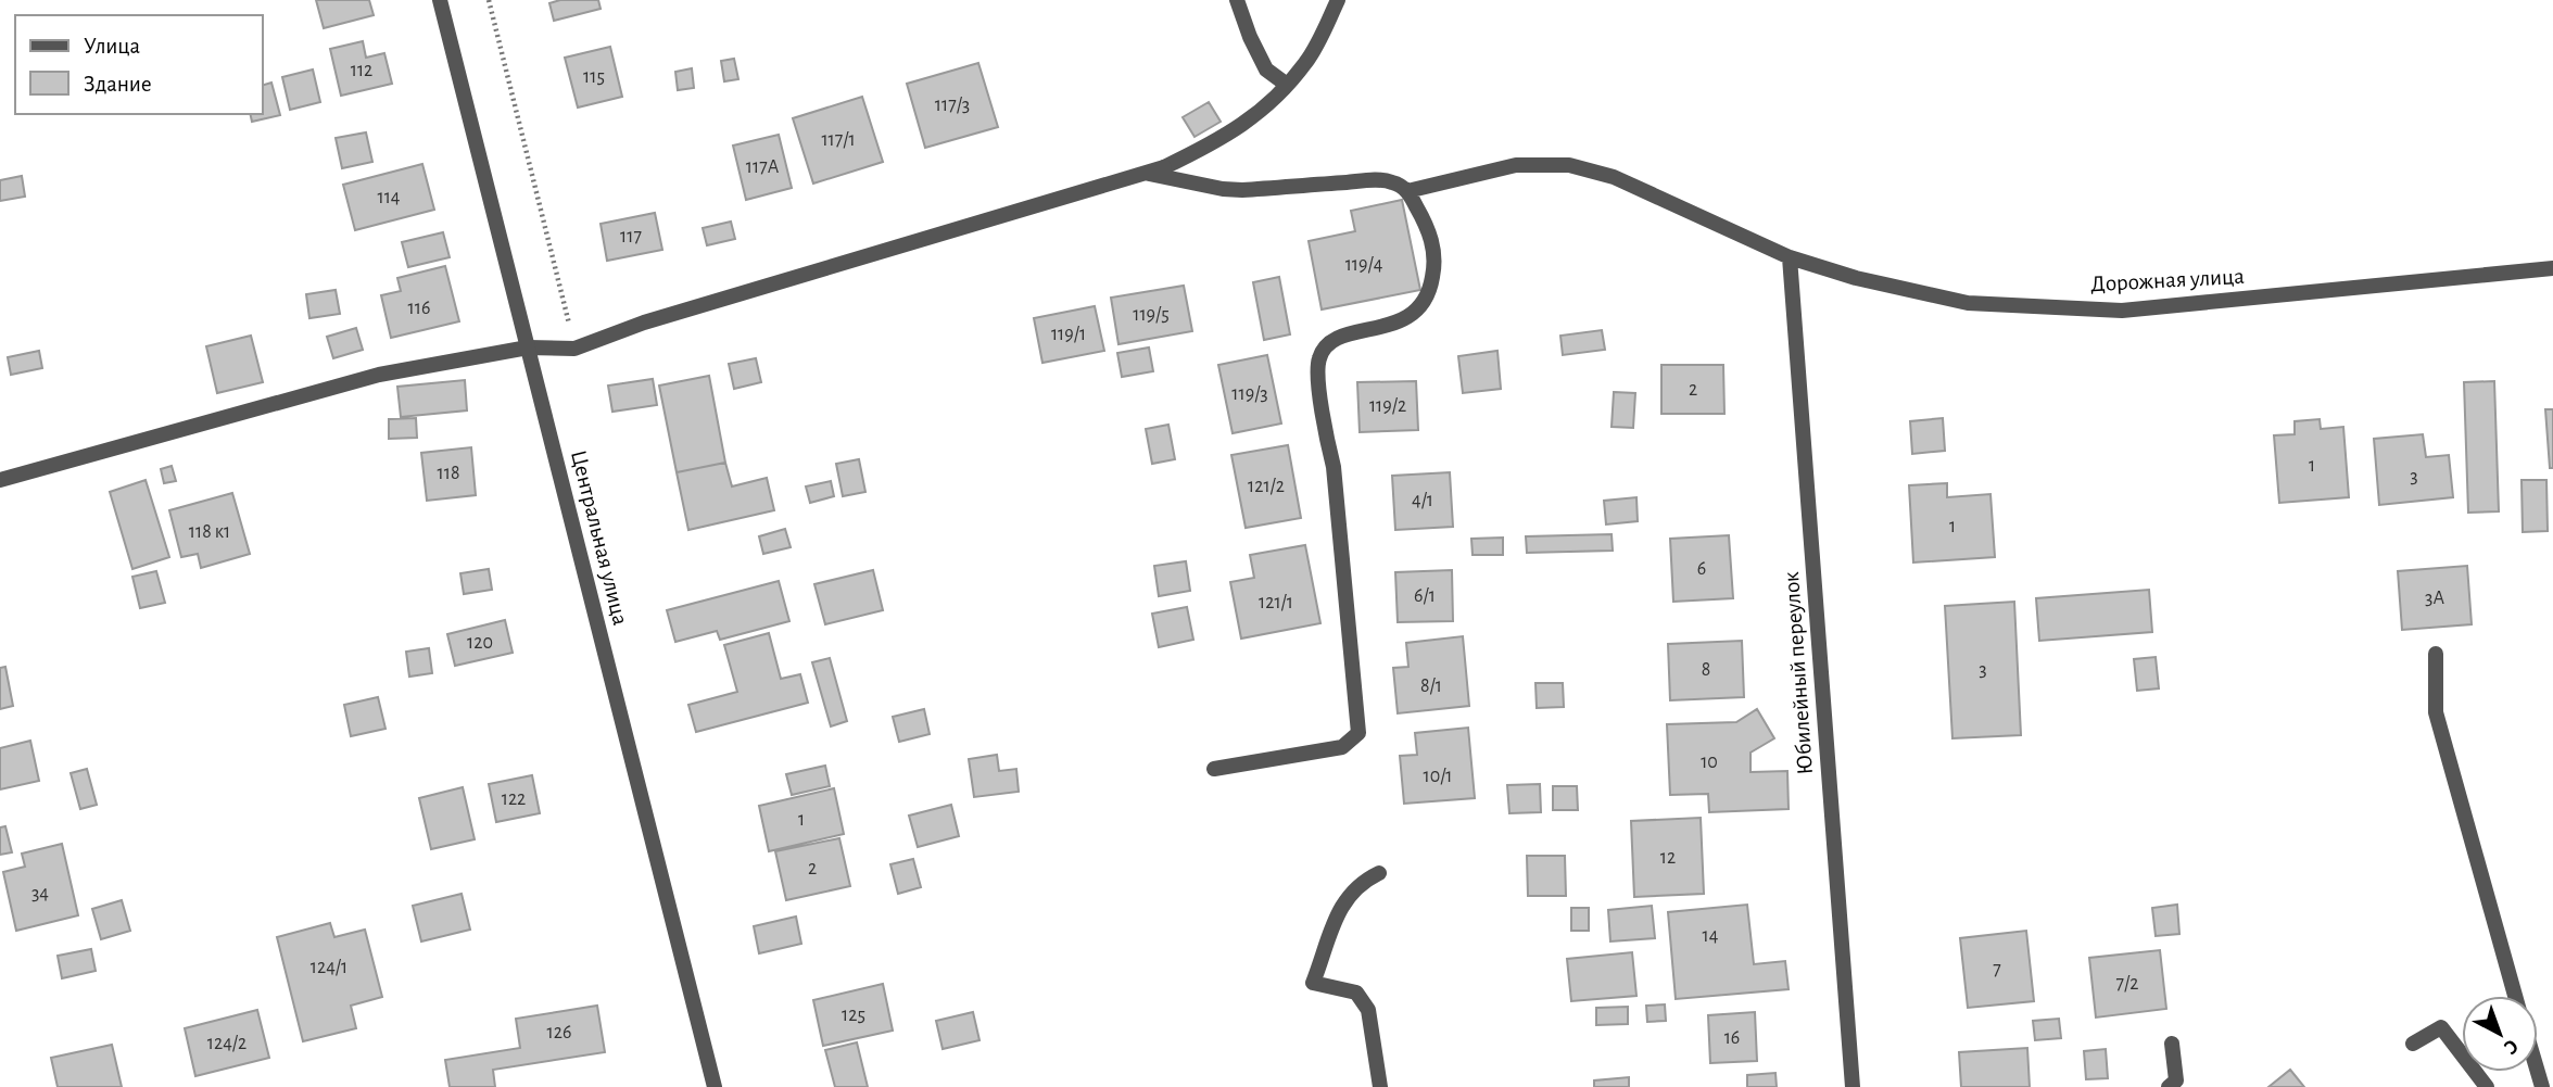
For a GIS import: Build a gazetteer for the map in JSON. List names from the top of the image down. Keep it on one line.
{"streets":{"street":["Дорожная улица","Центральная улица","Юбилейный переулок"]},"crossings":[["Дорожная улица","Юбилейный переулок"]],"house_numbers":["112","115","117/3","117/1","117А","114","117","119/4","116","119/5","119/1","2","119/3","119/2","1","118","3","121/2","4/1","1","118 к1","6","6/1","3А","121/1","120","8","3","8/1","10","10/1","122","1","12","2","34","14","124/1","7","7/2","125","126","16","124/2"],"legend":["Улица","Здание"],"north":"bottom right"}
